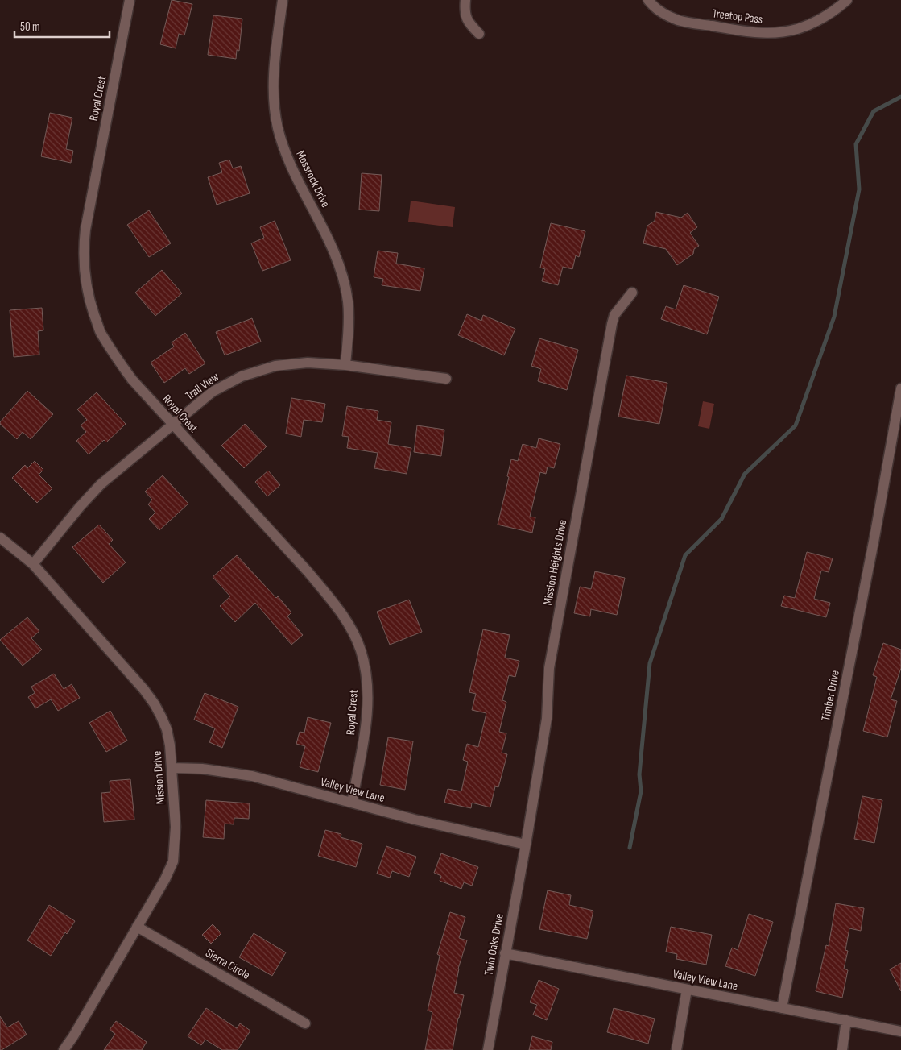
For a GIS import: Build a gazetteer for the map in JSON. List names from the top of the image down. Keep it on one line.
{"streets":{"street":["Treetop Pass","Royal Crest","Mossrock Drive","Trail View","Mission Heights Drive","Timber Drive","Mission Drive","Valley View Lane","Twin Oaks Drive","Sierra Circle"]},"crossings":[["Royal Crest","Trail View"],["Royal Crest","Valley View Lane"],["Mossrock Drive","Trail View"],["Trail View","Mission Drive"],["Mission Heights Drive","Valley View Lane"],["Mission Heights Drive","Twin Oaks Drive"],["Timber Drive","Valley View Lane"],["Mission Drive","Valley View Lane"],["Mission Drive","Sierra Circle"],["Valley View Lane","Twin Oaks Drive"]],"scale_bar":"50 m"}
